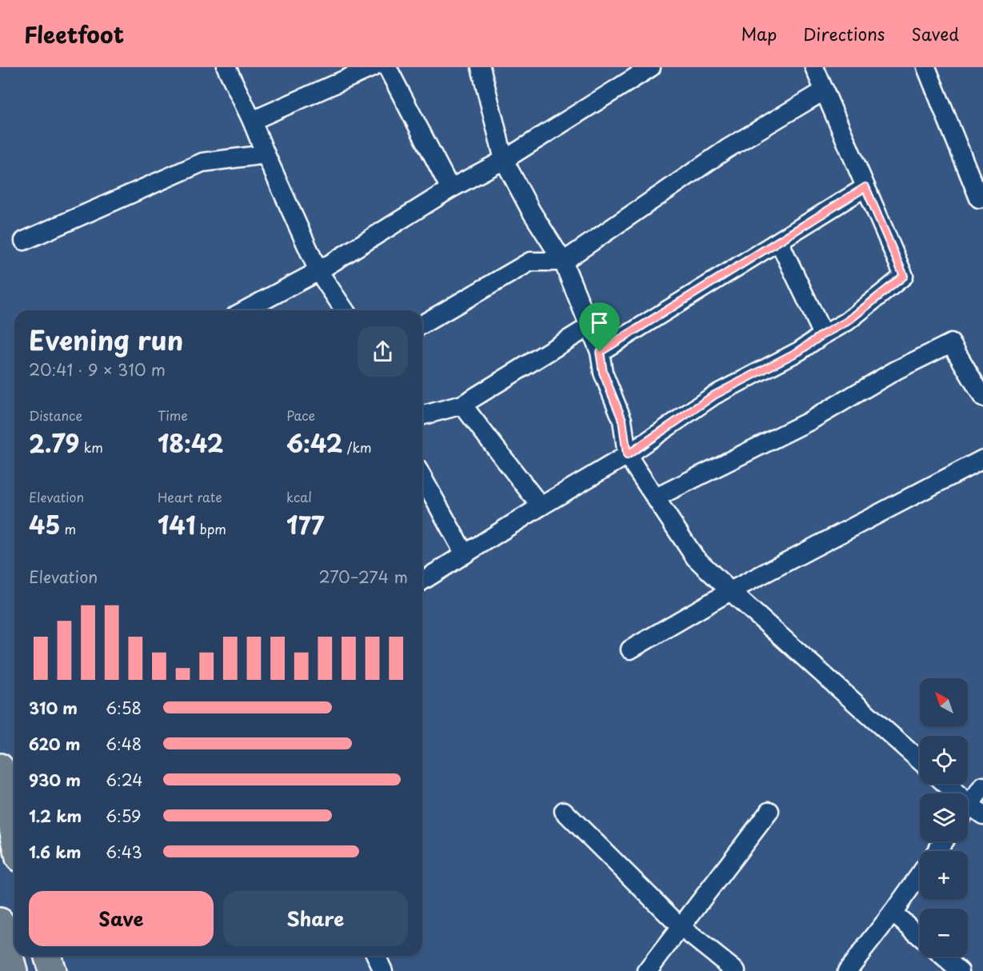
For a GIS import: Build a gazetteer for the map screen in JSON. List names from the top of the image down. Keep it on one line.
{"north":"top left","page":{"header":"Fleetfoot","nav":["Map","Directions","Saved"],"heading":["Evening run","20:41 · 9 × 310 m"],"stats":[["Distance","2.79 km"],["Time","18:42"],["Pace","6:42 /km"],["Elevation","45 m"],["Heart rate","141 bpm"],["kcal","177"]],"chart":["Elevation","270–274 m"],"map_buttons":["+","−"],"list":[{"name":"310 m","note":"6:58"},{"name":"620 m","note":"6:48"},{"name":"930 m","note":"6:24"},{"name":"1.2 km","note":"6:59"},{"name":"1.6 km","note":"6:43"}],"buttons":["Save","Share"]}}
